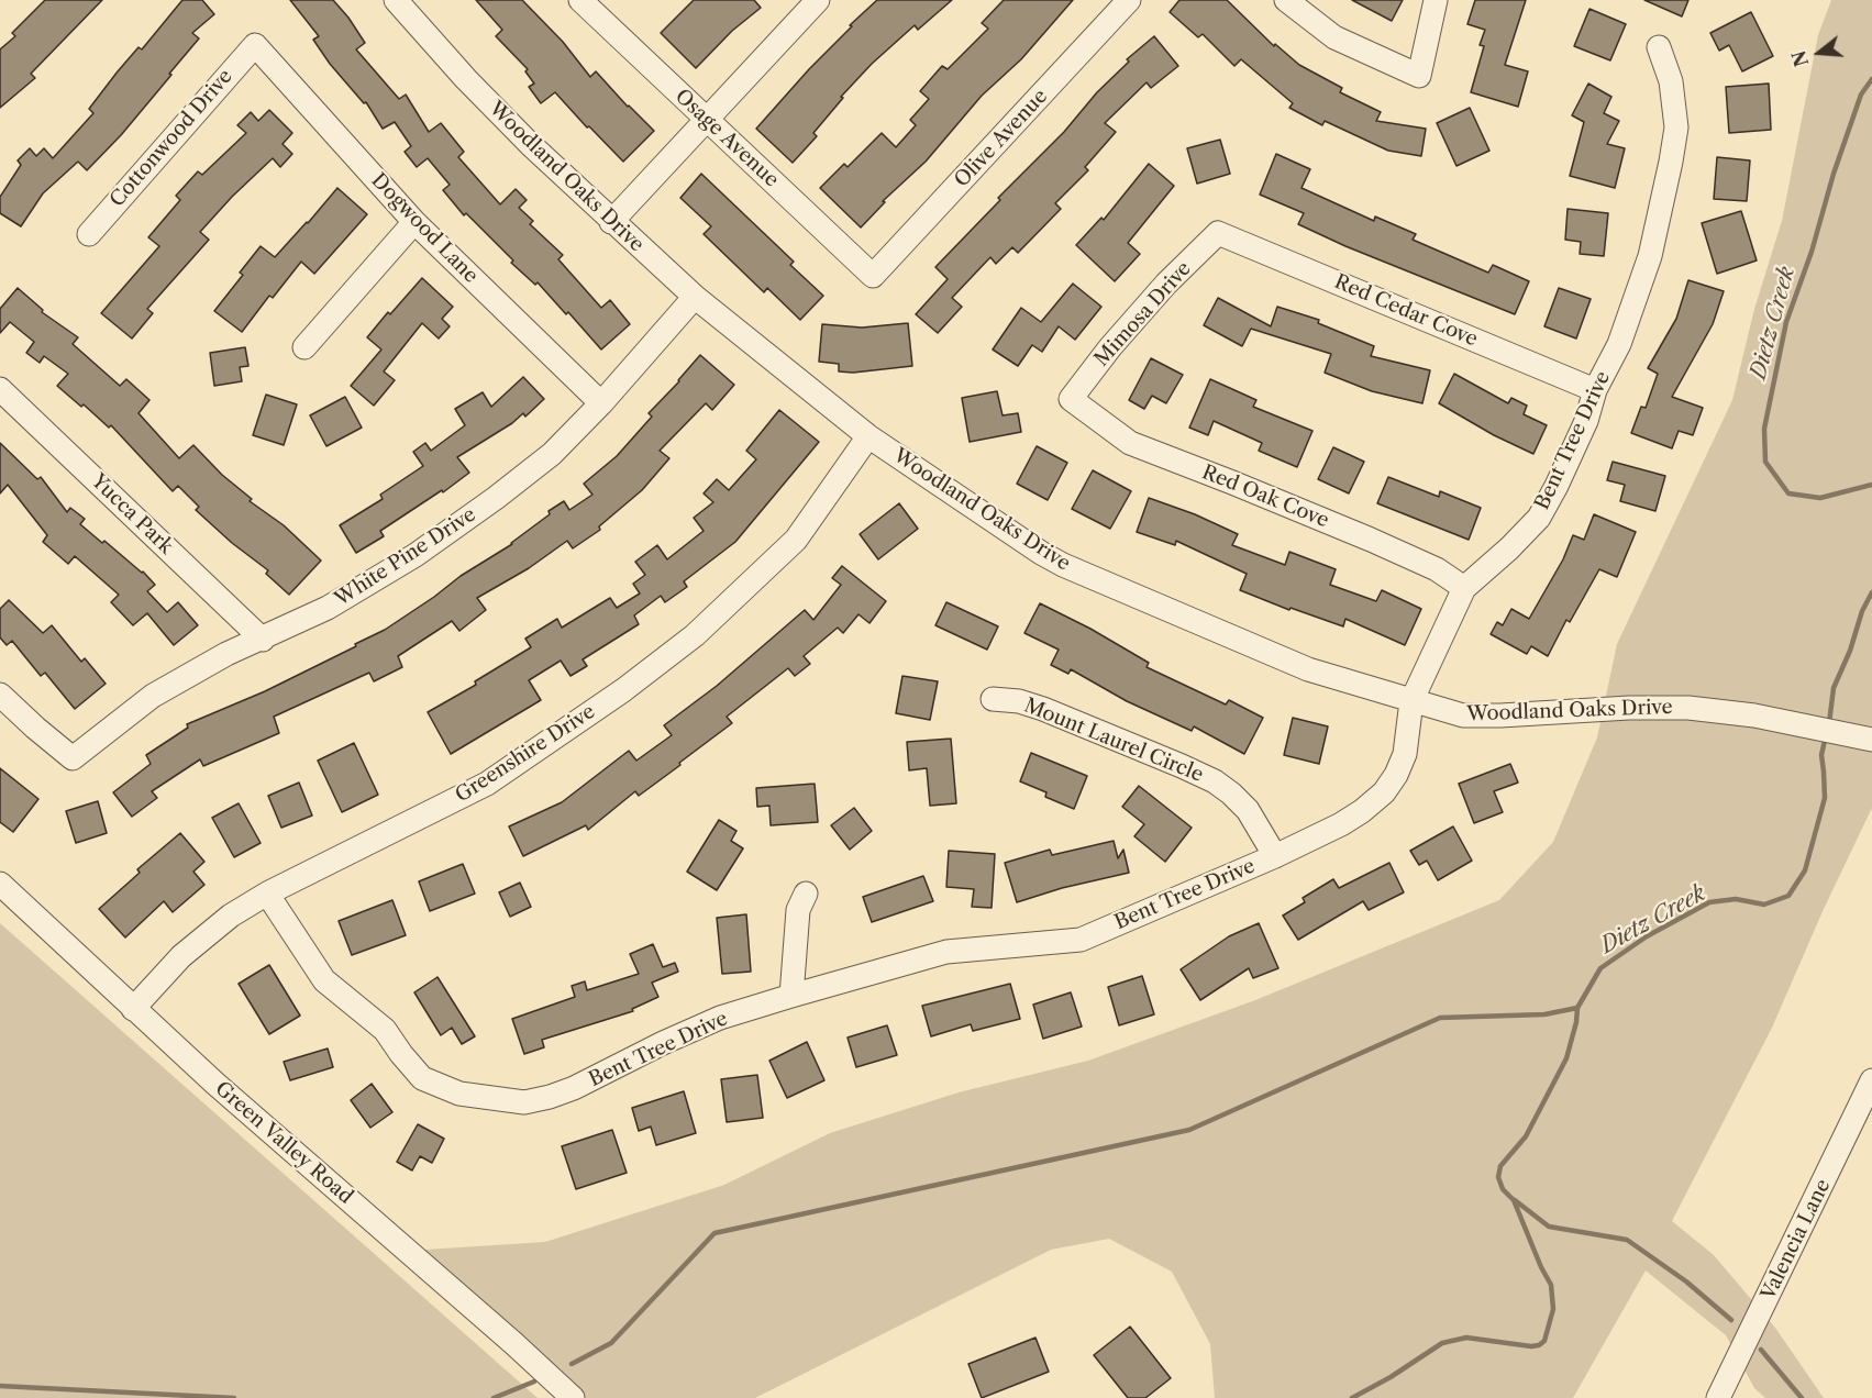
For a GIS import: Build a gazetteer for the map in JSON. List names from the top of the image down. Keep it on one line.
{"streets":{"street":["Cottonwood Drive","Osage Avenue","Olive Avenue","Woodland Oaks Drive","Dogwood Lane","Red Cedar Cove","Mimosa Drive","Bent Tree Drive","Red Oak Cove","Yucca Park","White Pine Drive","Mount Laurel Circle","Greenshire Drive","Green Valley Road","Valencia Lane"]},"crossings":[["Cottonwood Drive","Dogwood Lane"],["Osage Avenue","Olive Avenue"],["Woodland Oaks Drive","Bent Tree Drive"],["Woodland Oaks Drive","White Pine Drive"],["Woodland Oaks Drive","Greenshire Drive"],["Dogwood Lane","White Pine Drive"],["Red Cedar Cove","Mimosa Drive"],["Red Cedar Cove","Bent Tree Drive"],["Mimosa Drive","Red Oak Cove"],["Bent Tree Drive","Red Oak Cove"],["Bent Tree Drive","Mount Laurel Circle"],["Bent Tree Drive","Greenshire Drive"],["Yucca Park","White Pine Drive"],["Greenshire Drive","Green Valley Road"]],"water":["Dietz Creek"],"north":"left"}
